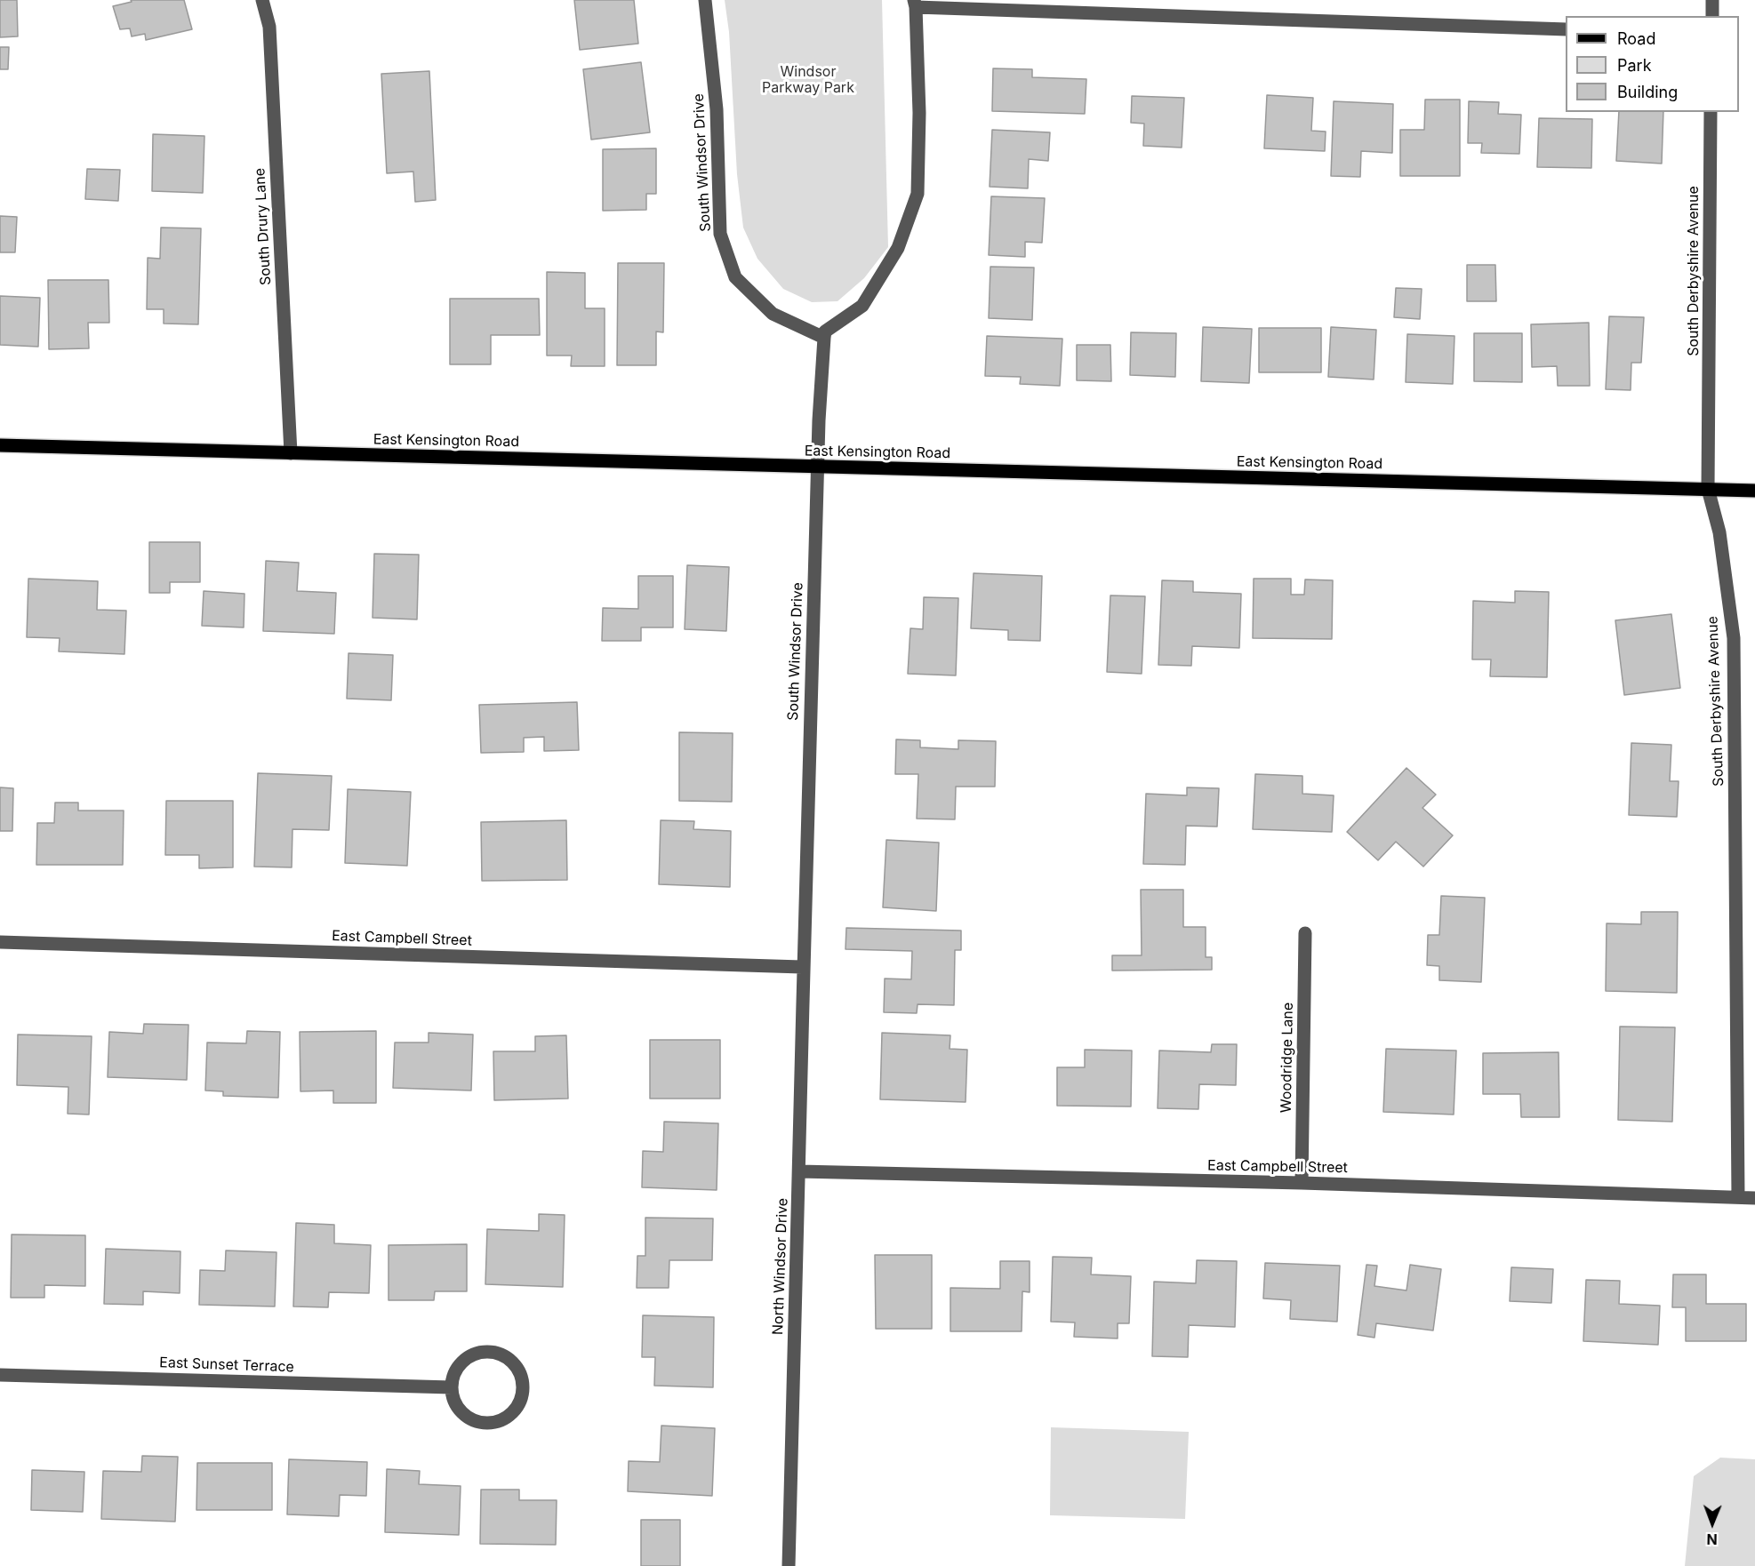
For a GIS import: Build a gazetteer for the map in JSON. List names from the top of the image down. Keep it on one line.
{"streets":{"main road":["East Kensington Road"],"street":["South Windsor Drive","South Drury Lane","South Derbyshire Avenue","East Campbell Street","Woodridge Lane","North Windsor Drive","East Sunset Terrace"]},"crossings":[["South Windsor Drive","East Kensington Road"],["South Windsor Drive","East Campbell Street"],["South Windsor Drive","North Windsor Drive"],["South Drury Lane","East Kensington Road"],["South Derbyshire Avenue","East Kensington Road"],["South Derbyshire Avenue","East Campbell Street"],["East Campbell Street","Woodridge Lane"],["East Campbell Street","North Windsor Drive"]],"parks":["Windsor Parkway Park"],"legend":["Road","Park","Building"],"north":"bottom"}
